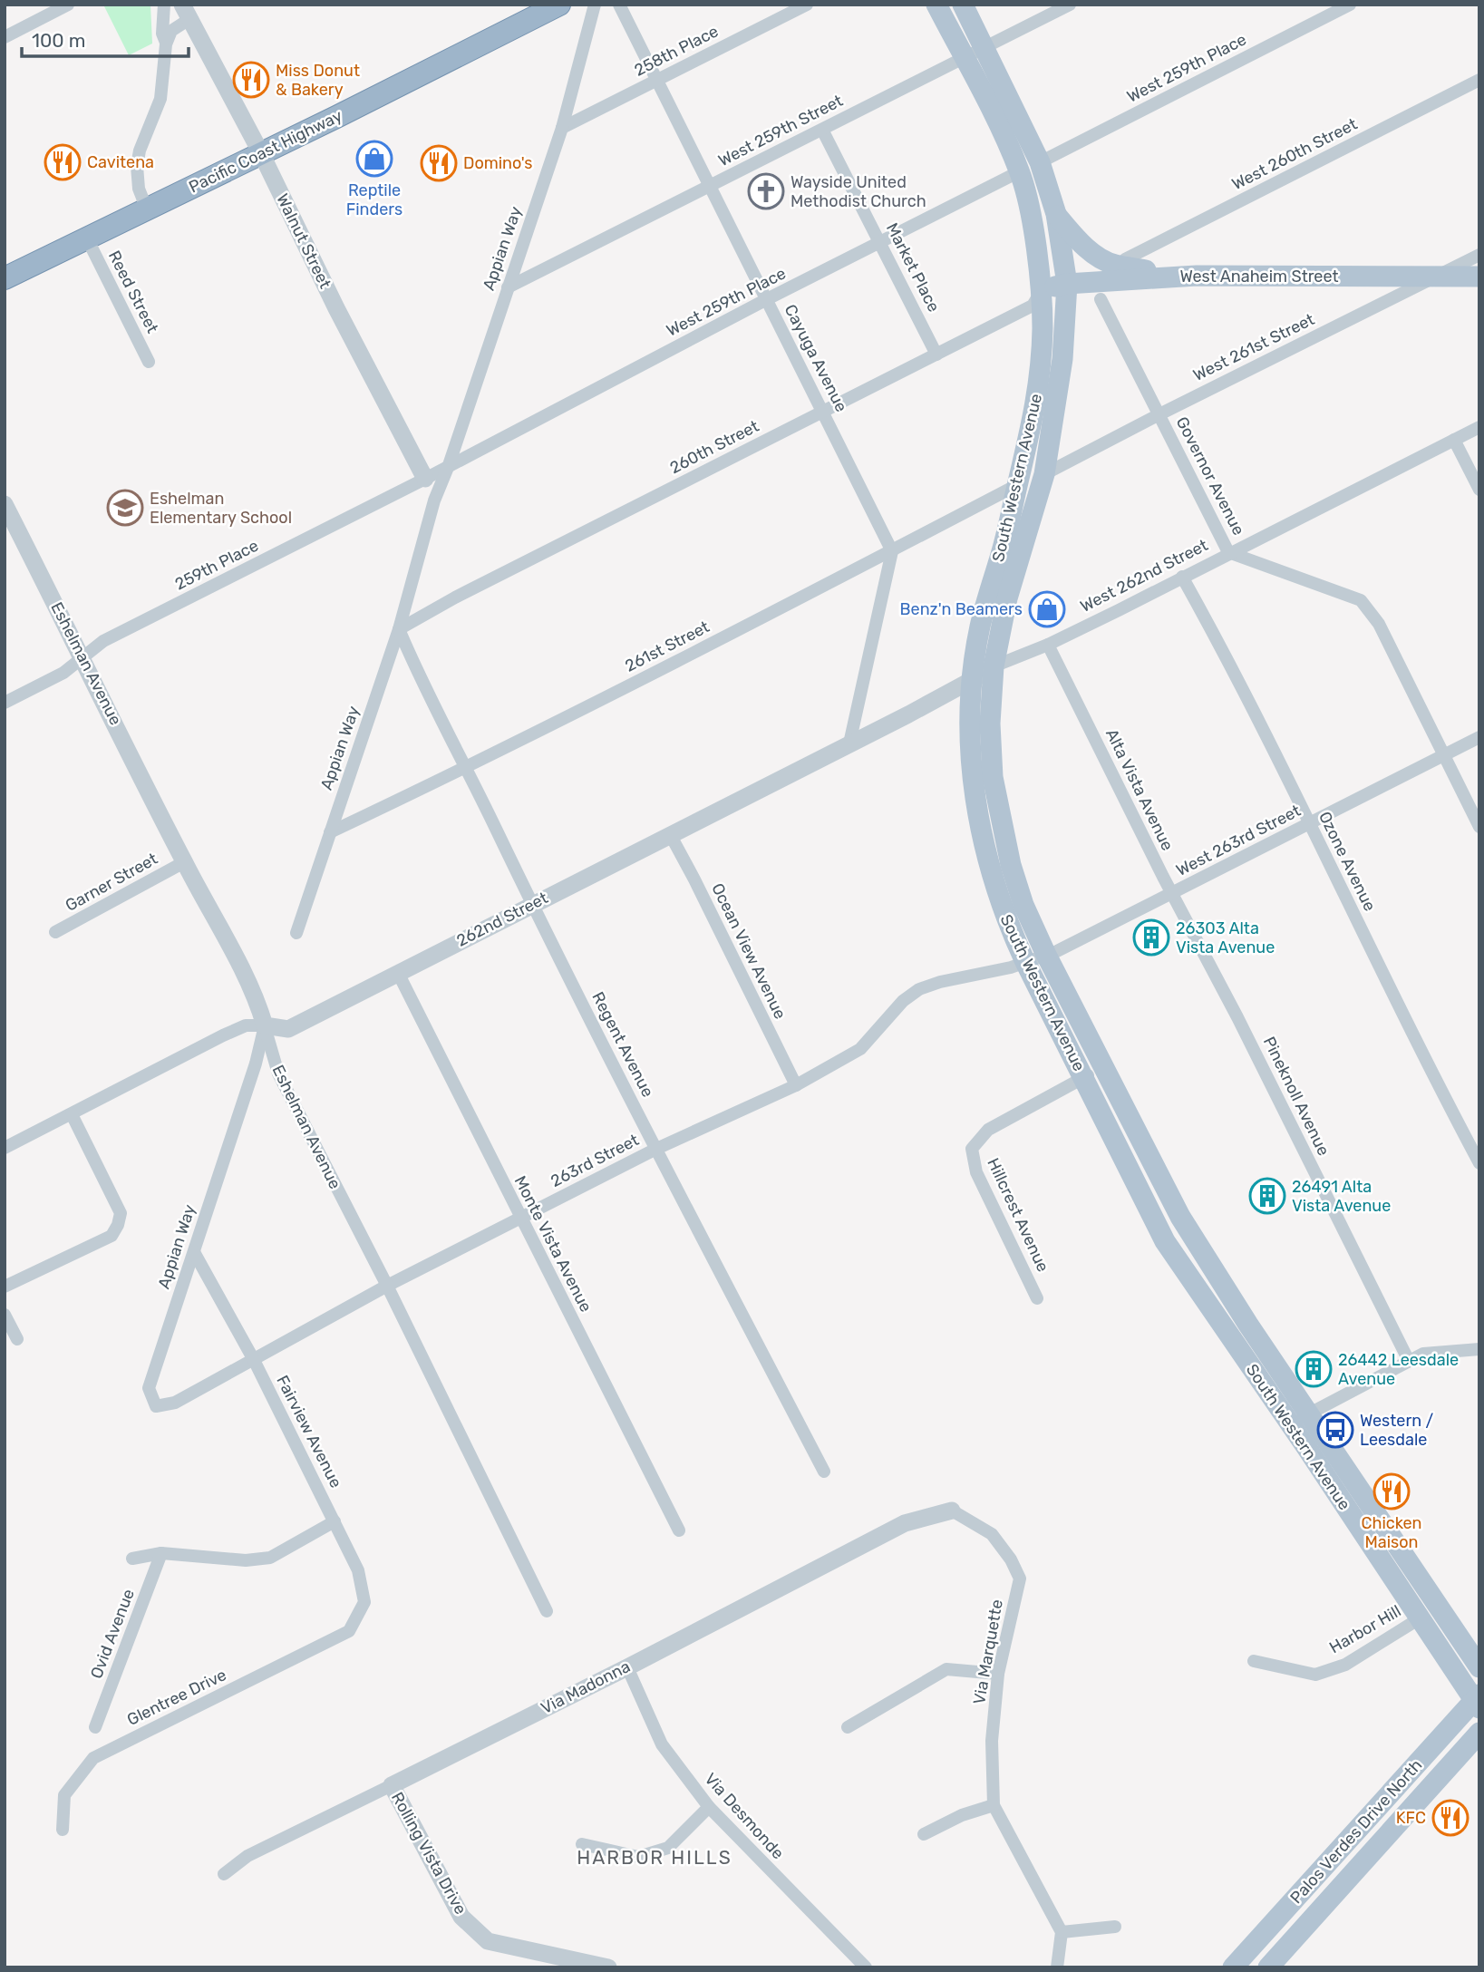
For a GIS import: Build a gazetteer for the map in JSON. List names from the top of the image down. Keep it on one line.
{"streets":{"highway":["Pacific Coast Highway"],"main road":["West Anaheim Street","South Western Avenue","Palos Verdes Drive North"],"street":["258th Place","West 259th Place","West 259th Street","West 260th Street","Walnut Street","Appian Way","Market Place","Reed Street","West 261st Street","Cayuga Avenue","260th Street","Governor Avenue","259th Place","West 262nd Street","261st Street","Eshelman Avenue","Alta Vista Avenue","West 263rd Street","Ozone Avenue","Garner Street","262nd Street","Ocean View Avenue","Regent Avenue","Pineknoll Avenue","263rd Street","Hillcrest Avenue","Monte Vista Avenue","Fairview Avenue","Harbor Hill","Ovid Avenue","Via Marquette","Via Madonna","Glentree Drive","Via Desmonde","Rolling Vista Drive"]},"crossings":[["258th Place","Appian Way"],["258th Place","Cayuga Avenue"],["West 259th Place","Appian Way"],["West 259th Place","Market Place"],["West 259th Place","Cayuga Avenue"],["West 259th Place","South Western Avenue"],["West 259th Place","259th Place"],["West 259th Street","Appian Way"],["West 259th Street","Market Place"],["West 259th Street","Cayuga Avenue"],["West 259th Street","South Western Avenue"],["Pacific Coast Highway","Walnut Street"],["Pacific Coast Highway","Reed Street"],["Walnut Street","259th Place"],["Appian Way","260th Street"],["Appian Way","259th Place"],["Appian Way","261st Street"],["Appian Way","Eshelman Avenue"],["Appian Way","262nd Street"],["Appian Way","Regent Avenue"],["Appian Way","263rd Street"],["Appian Way","Fairview Avenue"],["Market Place","260th Street"],["West Anaheim Street","West 261st Street"],["West Anaheim Street","260th Street"],["West Anaheim Street","South Western Avenue"],["West 261st Street","Governor Avenue"],["West 261st Street","South Western Avenue"],["Cayuga Avenue","260th Street"],["Cayuga Avenue","261st Street"],["260th Street","South Western Avenue"],["260th Street","Regent Avenue"],["Governor Avenue","West 262nd Street"],["Governor Avenue","West 263rd Street"],["South Western Avenue","West 262nd Street"],["South Western Avenue","261st Street"],["South Western Avenue","West 263rd Street"],["South Western Avenue","262nd Street"],["South Western Avenue","263rd Street"],["South Western Avenue","Hillcrest Avenue"],["South Western Avenue","Harbor Hill"],["South Western Avenue","Palos Verdes Drive North"],["259th Place","Eshelman Avenue"],["West 262nd Street","Alta Vista Avenue"],["West 262nd Street","Ozone Avenue"],["West 262nd Street","262nd Street"],["261st Street","Regent Avenue"],["Eshelman Avenue","Garner Street"],["Eshelman Avenue","262nd Street"],["Eshelman Avenue","263rd Street"],["Alta Vista Avenue","West 263rd Street"],["Alta Vista Avenue","Pineknoll Avenue"],["West 263rd Street","Ozone Avenue"],["West 263rd Street","263rd Street"],["262nd Street","Ocean View Avenue"],["262nd Street","Regent Avenue"],["262nd Street","Monte Vista Avenue"],["Ocean View Avenue","263rd Street"],["Regent Avenue","263rd Street"],["263rd Street","Monte Vista Avenue"],["263rd Street","Fairview Avenue"],["Fairview Avenue","Glentree Drive"],["Via Marquette","Via Madonna"],["Via Madonna","Via Desmonde"],["Via Madonna","Rolling Vista Drive"]],"districts":["HARBOR HILLS"],"places":{"restaurant":["Miss Donut & Bakery","Cavitena","Domino's","Chicken Maison","KFC"],"shop":["Reptile Finders","Benz'n Beamers"],"church":["Wayside United Methodist Church"],"school or university":["Eshelman Elementary School"],"building":["26303 Alta Vista Avenue","26491 Alta Vista Avenue","26442 Leesdale Avenue"],"bus stop":["Western / Leesdale"]},"scale_bar":"100 m"}
